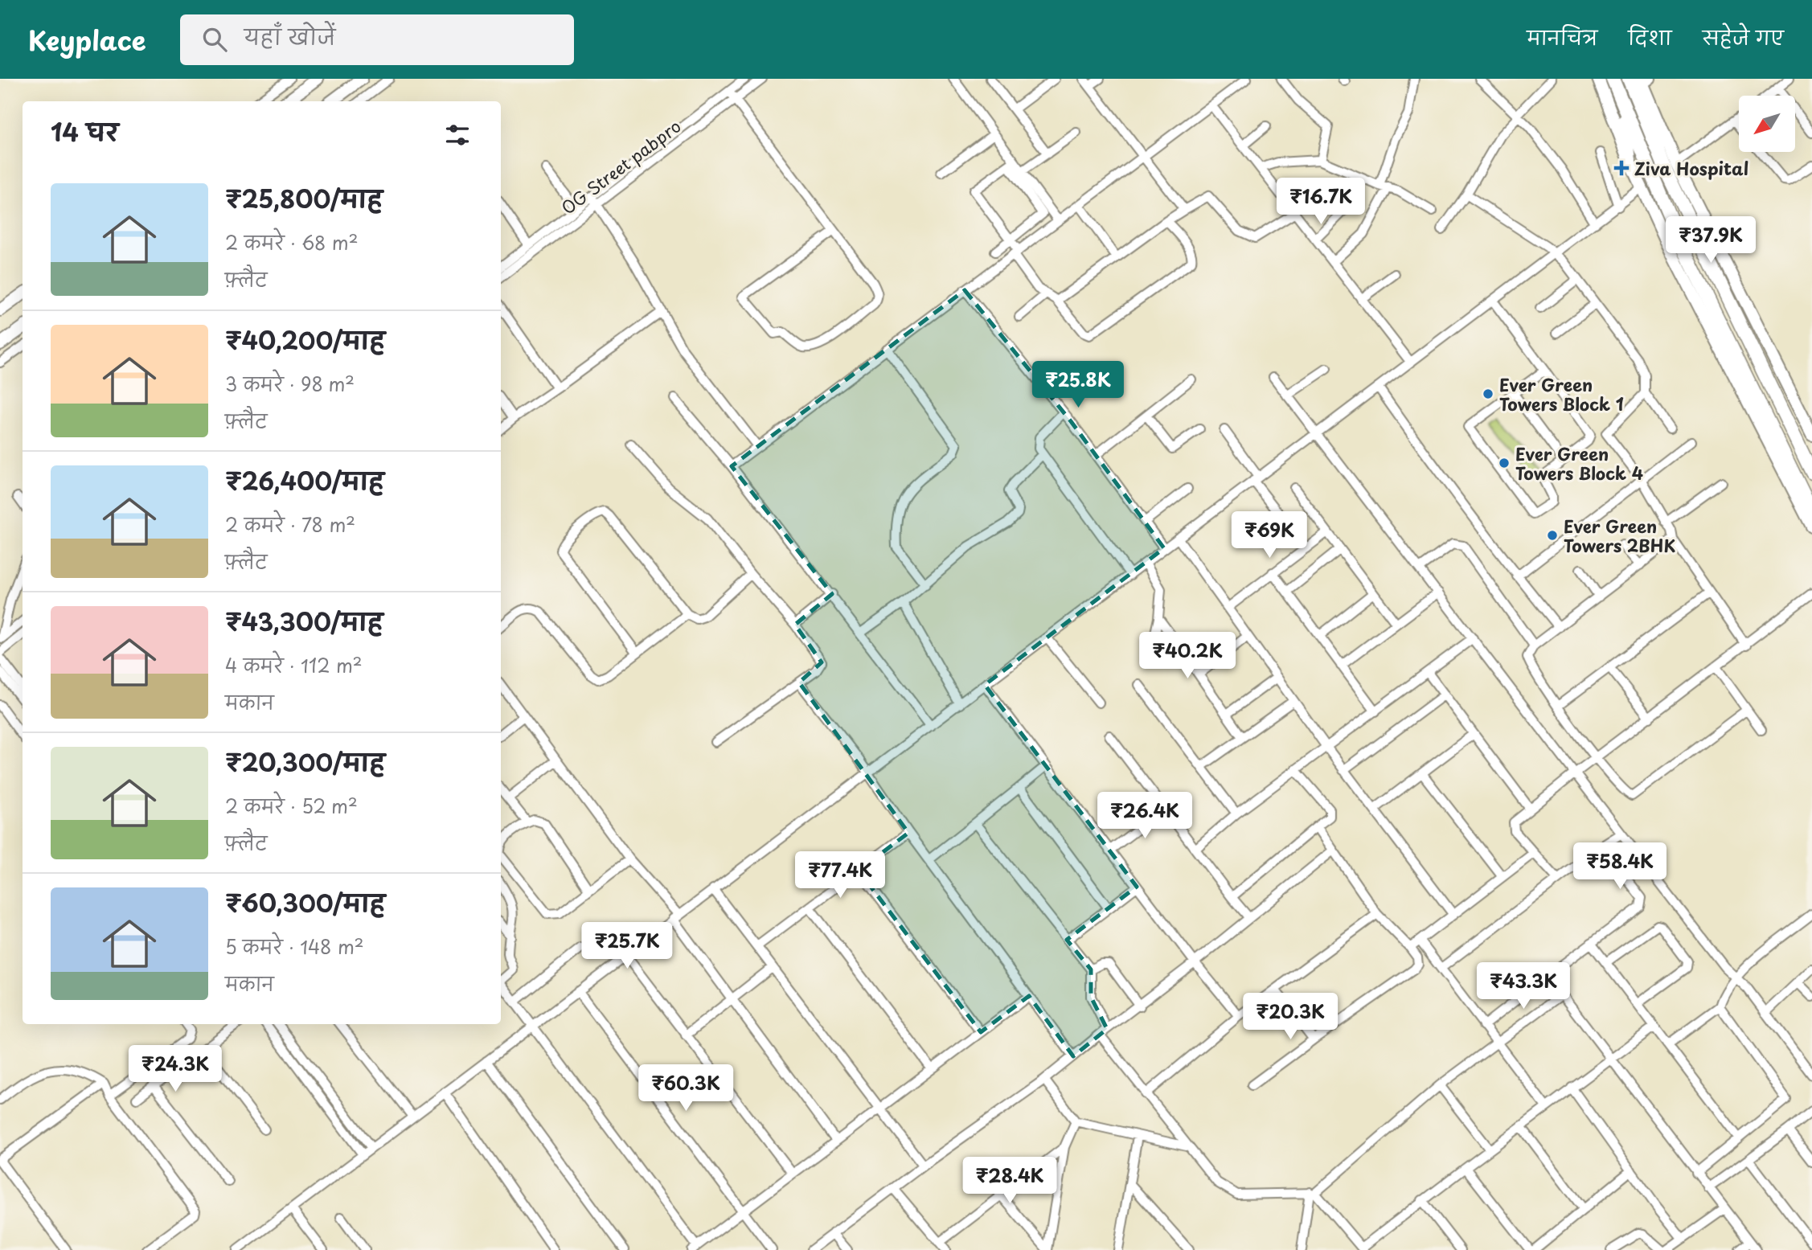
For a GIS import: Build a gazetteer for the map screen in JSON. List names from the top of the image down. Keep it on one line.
{"streets":{"street":["OG Street pabpro"]},"places":{"health":["Ziva Hospital"],"other":["Ever Green Towers Block 1","Ever Green Towers Block 4","Ever Green Towers 2BHK"]},"north":"bottom left","page":{"header":"Keyplace","search":"यहाँ खोजें","nav":["मानचित्र","दिशा","सहेजे गए"],"heading":"14 घर","list":[{"name":"₹25,800/माह","note":"2 कमरे · 68 m² · फ़्लैट"},{"name":"₹40,200/माह","note":"3 कमरे · 98 m² · फ़्लैट"},{"name":"₹26,400/माह","note":"2 कमरे · 78 m² · फ़्लैट"},{"name":"₹43,300/माह","note":"4 कमरे · 112 m² · मकान"},{"name":"₹20,300/माह","note":"2 कमरे · 52 m² · फ़्लैट"},{"name":"₹60,300/माह","note":"5 कमरे · 148 m² · मकान"}],"price":["₹16.7K","₹37.9K","₹25.8K","₹69K","₹40.2K","₹26.4K","₹58.4K","₹77.4K","₹25.7K","₹43.3K","₹20.3K","₹24.3K","₹60.3K","₹28.4K"]}}
